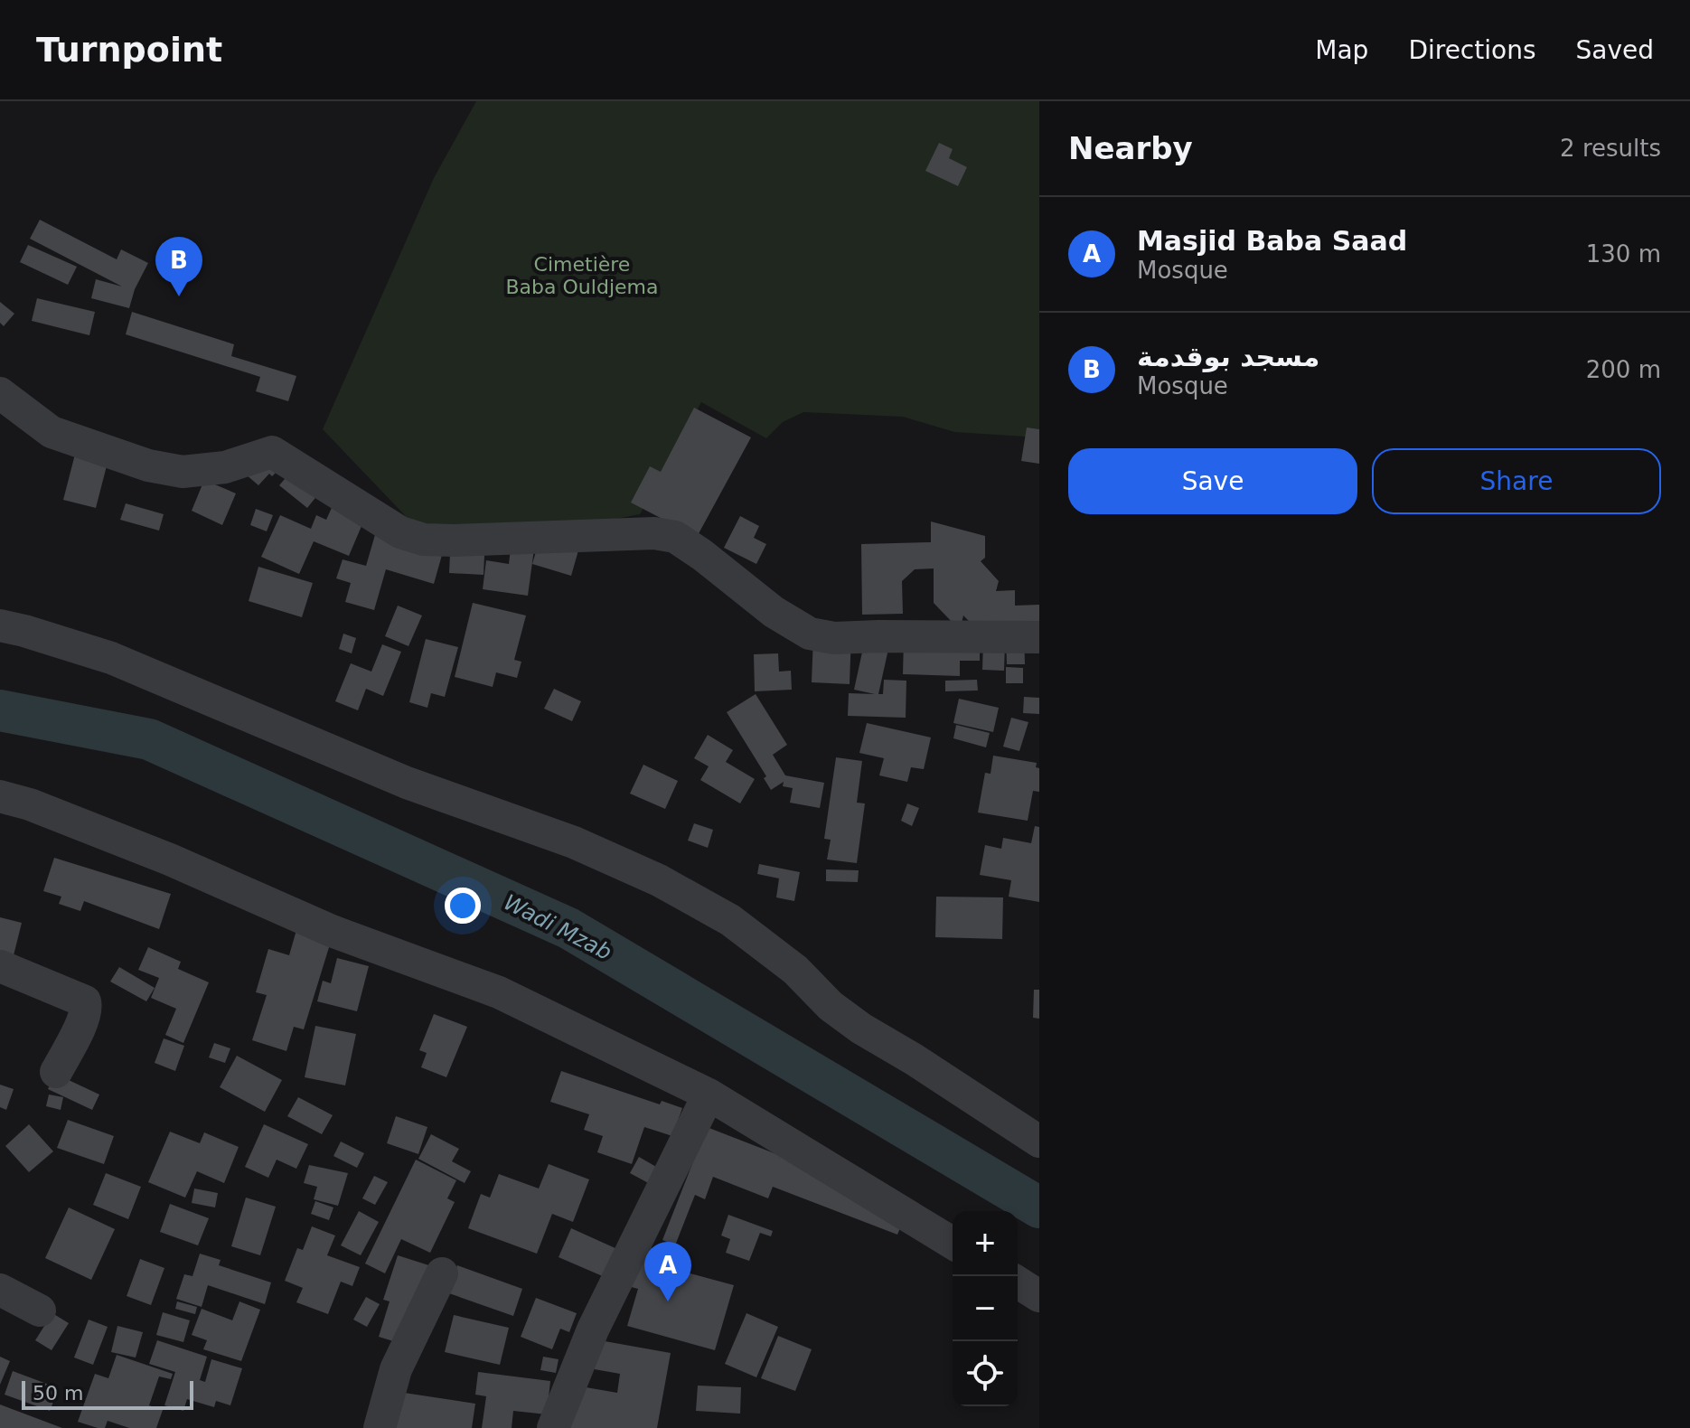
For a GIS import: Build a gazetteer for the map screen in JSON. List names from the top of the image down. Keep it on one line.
{"water":["Wadi Mzab"],"parks":["Cimetière Baba Ouldjema"],"scale_bar":"50 m","page":{"header":"Turnpoint","nav":["Map","Directions","Saved"],"heading":["Nearby","2 results"],"list":[{"mark":"A","name":"Masjid Baba Saad","note":"Mosque","value":"130 m"},{"mark":"B","name":"مسجد بوقدمة","note":"Mosque","value":"200 m"}],"pins":["B","A"],"buttons":["Save","Share"],"map_buttons":["+","−"],"scale":"50 m"}}
